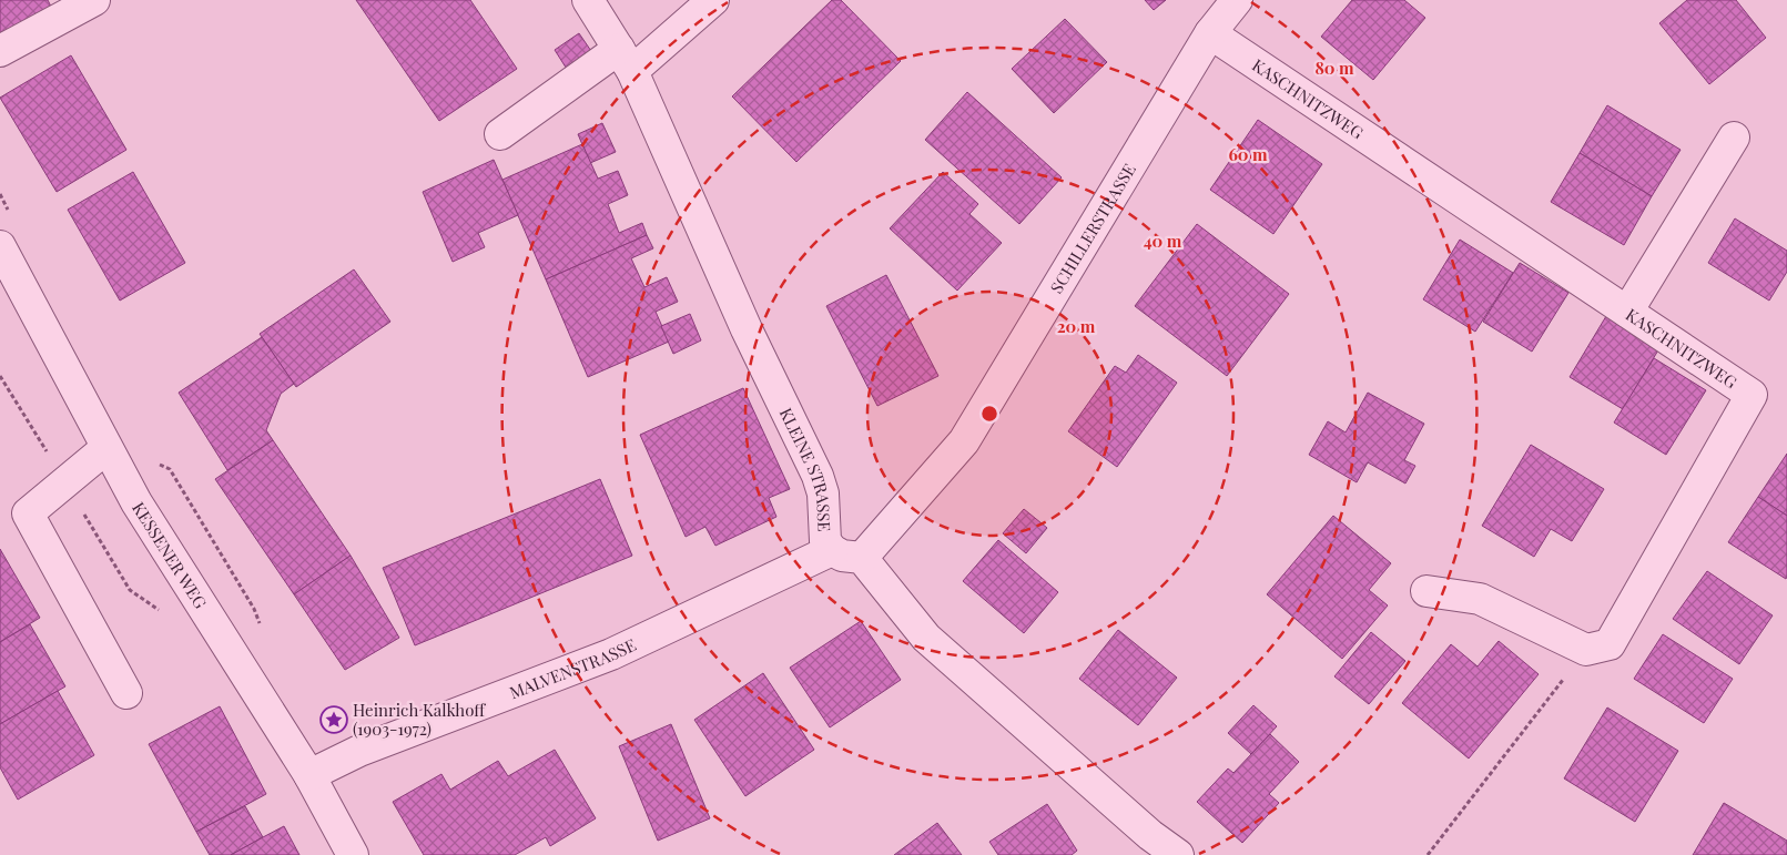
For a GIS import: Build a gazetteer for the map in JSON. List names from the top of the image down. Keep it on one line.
{"streets":{"street":["KASCHNITZWEG","SCHILLERSTRASSE","KLEINE STRASSE","KESSENER WEG","MALVENSTRASSE"]},"crossings":[["KASCHNITZWEG","SCHILLERSTRASSE"],["SCHILLERSTRASSE","KLEINE STRASSE"],["KLEINE STRASSE","MALVENSTRASSE"],["KESSENER WEG","MALVENSTRASSE"]],"places":{"place":["Heinrich Kalkhoff (1903-1972)"]},"rings":["80 m","60 m","40 m","20 m"]}
